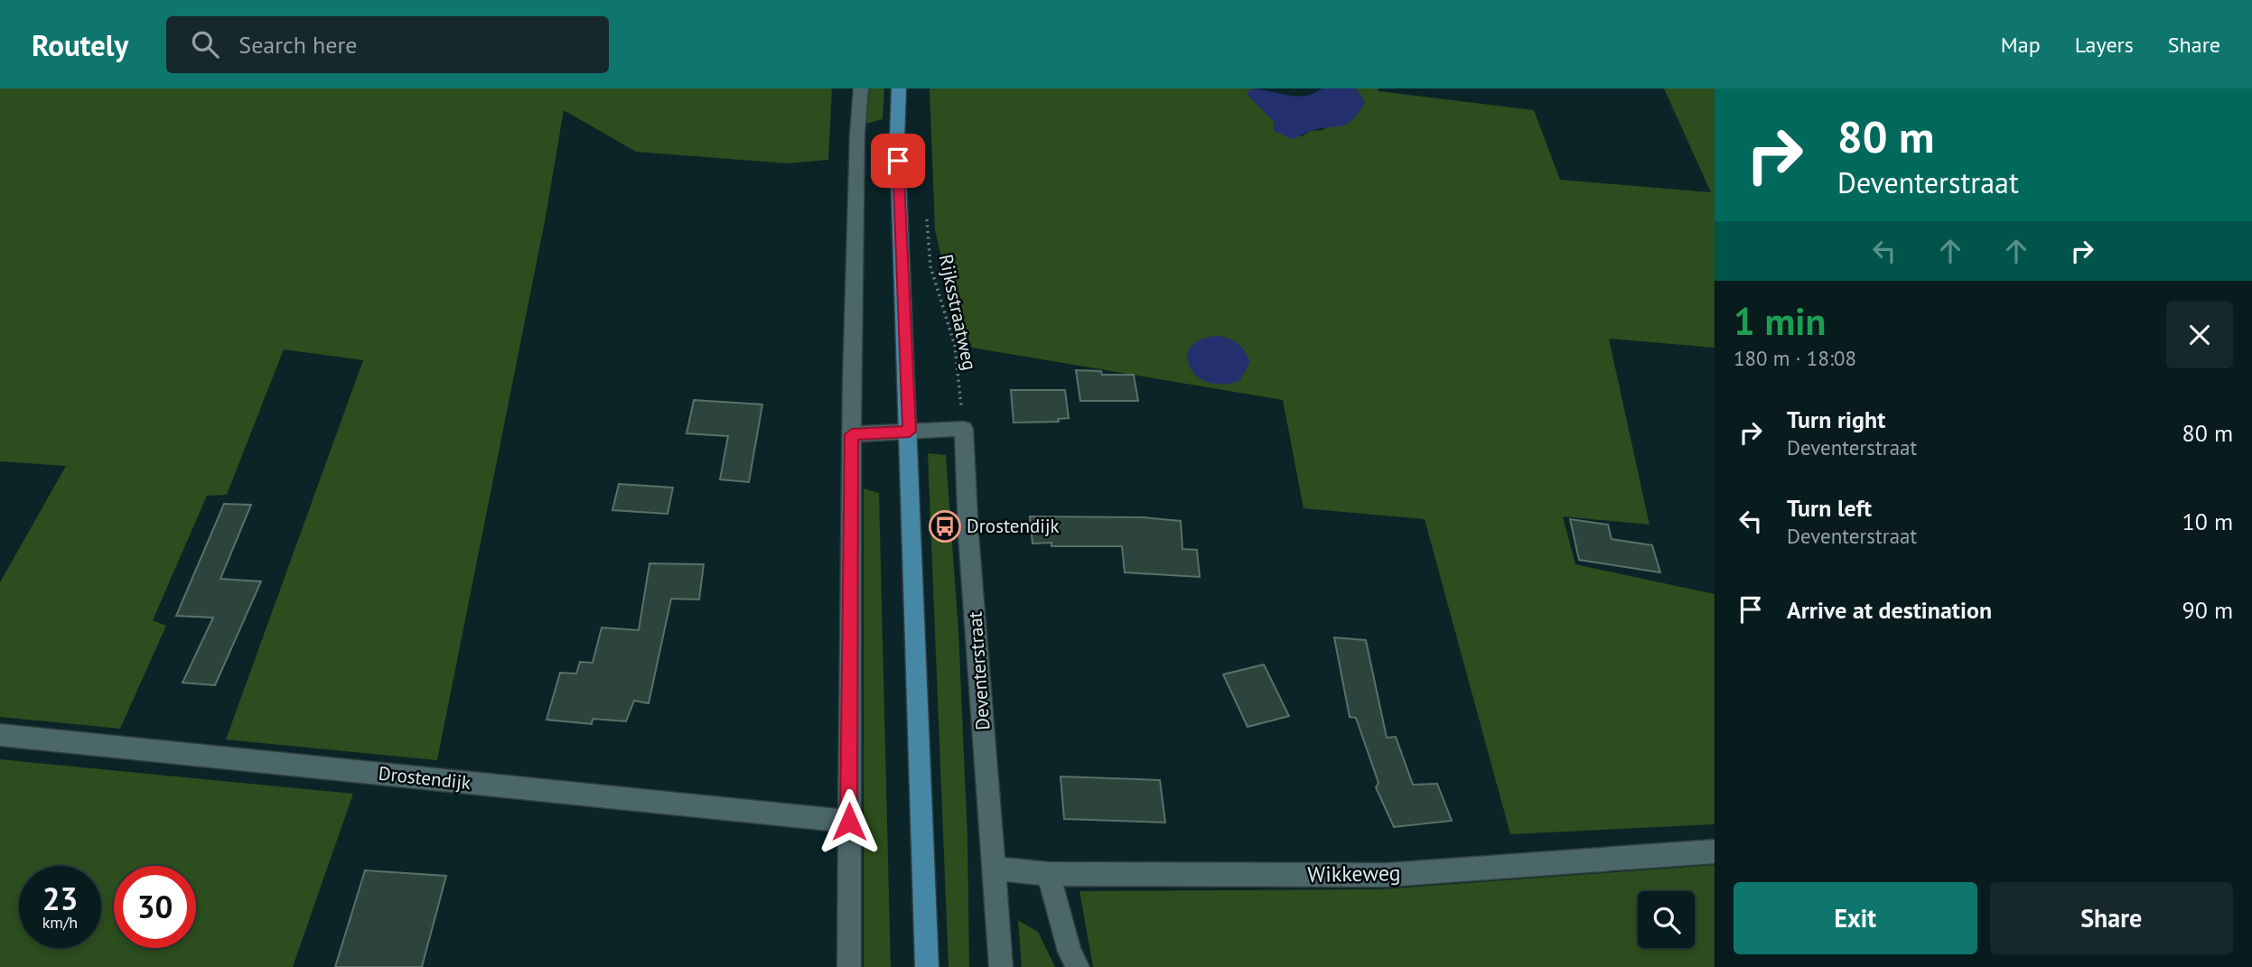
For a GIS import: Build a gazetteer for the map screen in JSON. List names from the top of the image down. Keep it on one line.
{"streets":{"street":["Deventerstraat","Drostendijk","Wikkeweg"],"path":["Rijksstraatweg"]},"crossings":[["Rijksstraatweg","Deventerstraat"],["Deventerstraat","Wikkeweg"]],"places":{"bus stop":["Drostendijk"]},"page":{"header":"Routely","search":"Search here","nav":["Map","Layers","Share"],"turn":["80 m","Deventerstraat"],"heading":["1 min","180 m · 18:08"],"list":[{"name":"Turn right","note":"Deventerstraat","value":"80 m"},{"name":"Turn left","note":"Deventerstraat","value":"10 m"},{"name":"Arrive at destination","value":"90 m"}],"speed":"23 km/h","limit":"30","buttons":["Exit","Share"]}}
